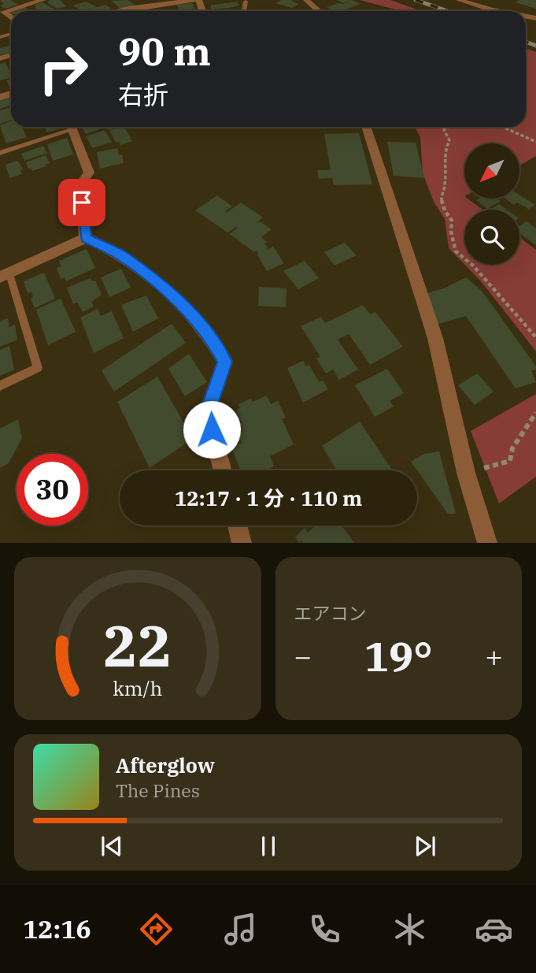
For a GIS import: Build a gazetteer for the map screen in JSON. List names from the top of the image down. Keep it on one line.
{"north":"bottom left","page":{"turn":["90 m","右折"],"limit":"30","trip":"12:17 · 1 分 · 110 m","tile":"エアコン","heat":["−","19°","+"],"song":["Afterglow","The Pines"],"tabs":"12:16","gauge":["22","km/h"]}}
